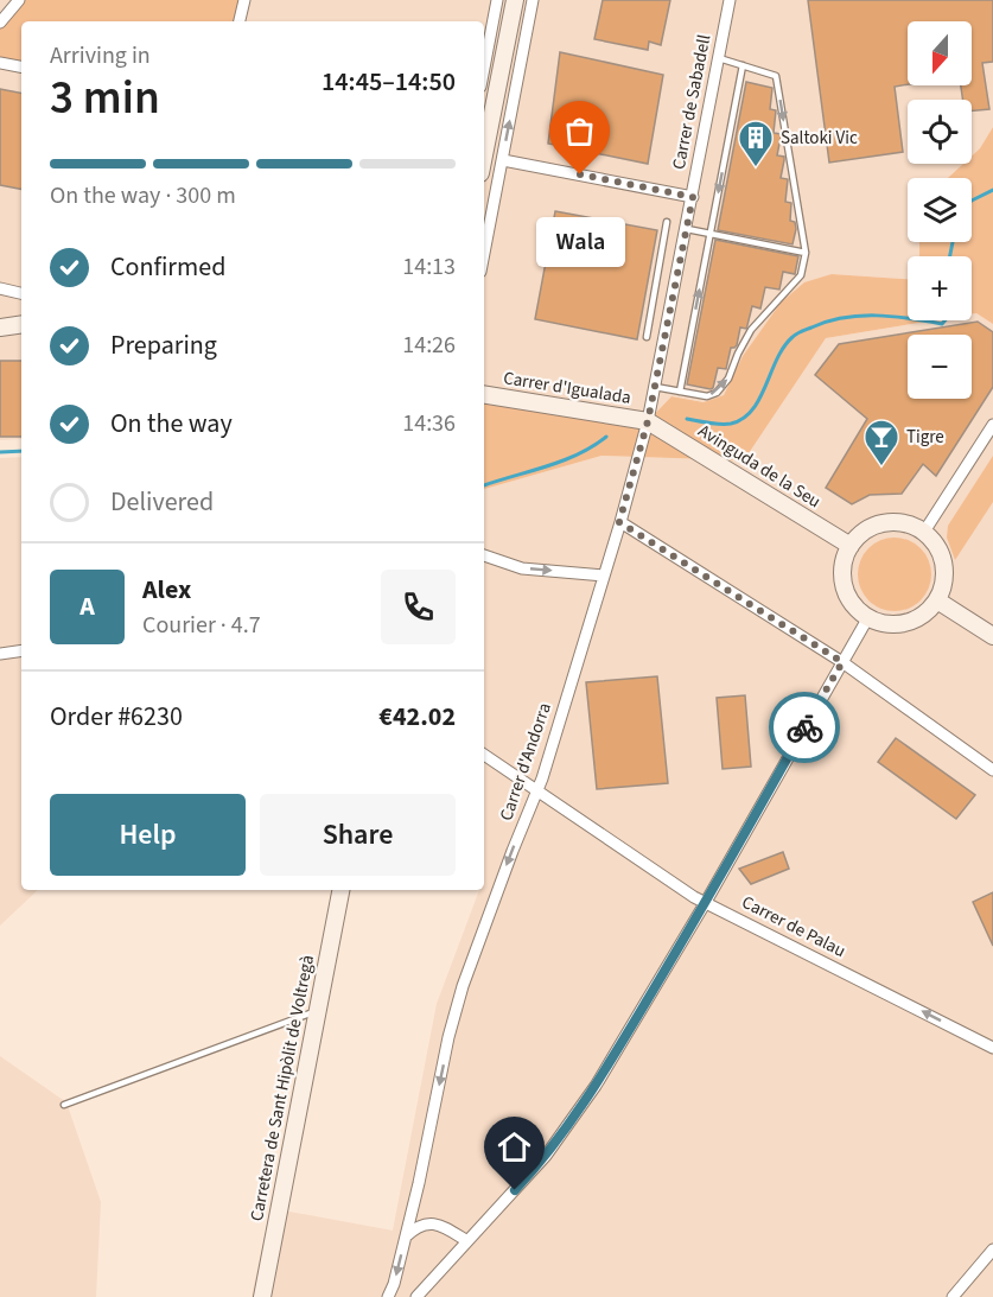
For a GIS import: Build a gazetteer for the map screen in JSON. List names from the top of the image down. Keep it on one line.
{"streets":{"street":["Carrer de Sabadell","Carrer d'Igualada","Avinguda de la Seu","Carrer d'Andorra","Carrer de Palau","Carretera de Sant Hipòlit de Voltregà"]},"crossings":[["Carrer de Sabadell","Carrer d'Igualada"],["Carrer de Sabadell","Avinguda de la Seu"],["Carrer de Sabadell","Carrer d'Andorra"],["Carrer d'Igualada","Avinguda de la Seu"],["Carrer d'Igualada","Carrer d'Andorra"],["Avinguda de la Seu","Carrer d'Andorra"],["Carrer d'Andorra","Carrer de Palau"]],"one_way":["Carrer d'Andorra","Carrer de Palau"],"places":{"building":["Saltoki Vic"],"other":["Wala"],"bar":["Tigre"]},"north":"bottom","page":{"map_buttons":["+","−"],"heading":["3 min","Arriving in","14:45–14:50"],"panel":["Alex","Courier · 4.7","Order #6230","€42.02"],"bar":"On the way · 300 m","bubble":"Wala","list":[["Confirmed","14:13"],["Preparing","14:26"],["On the way","14:36"],"Delivered"],"round":"A","buttons":["Help","Share"]}}
